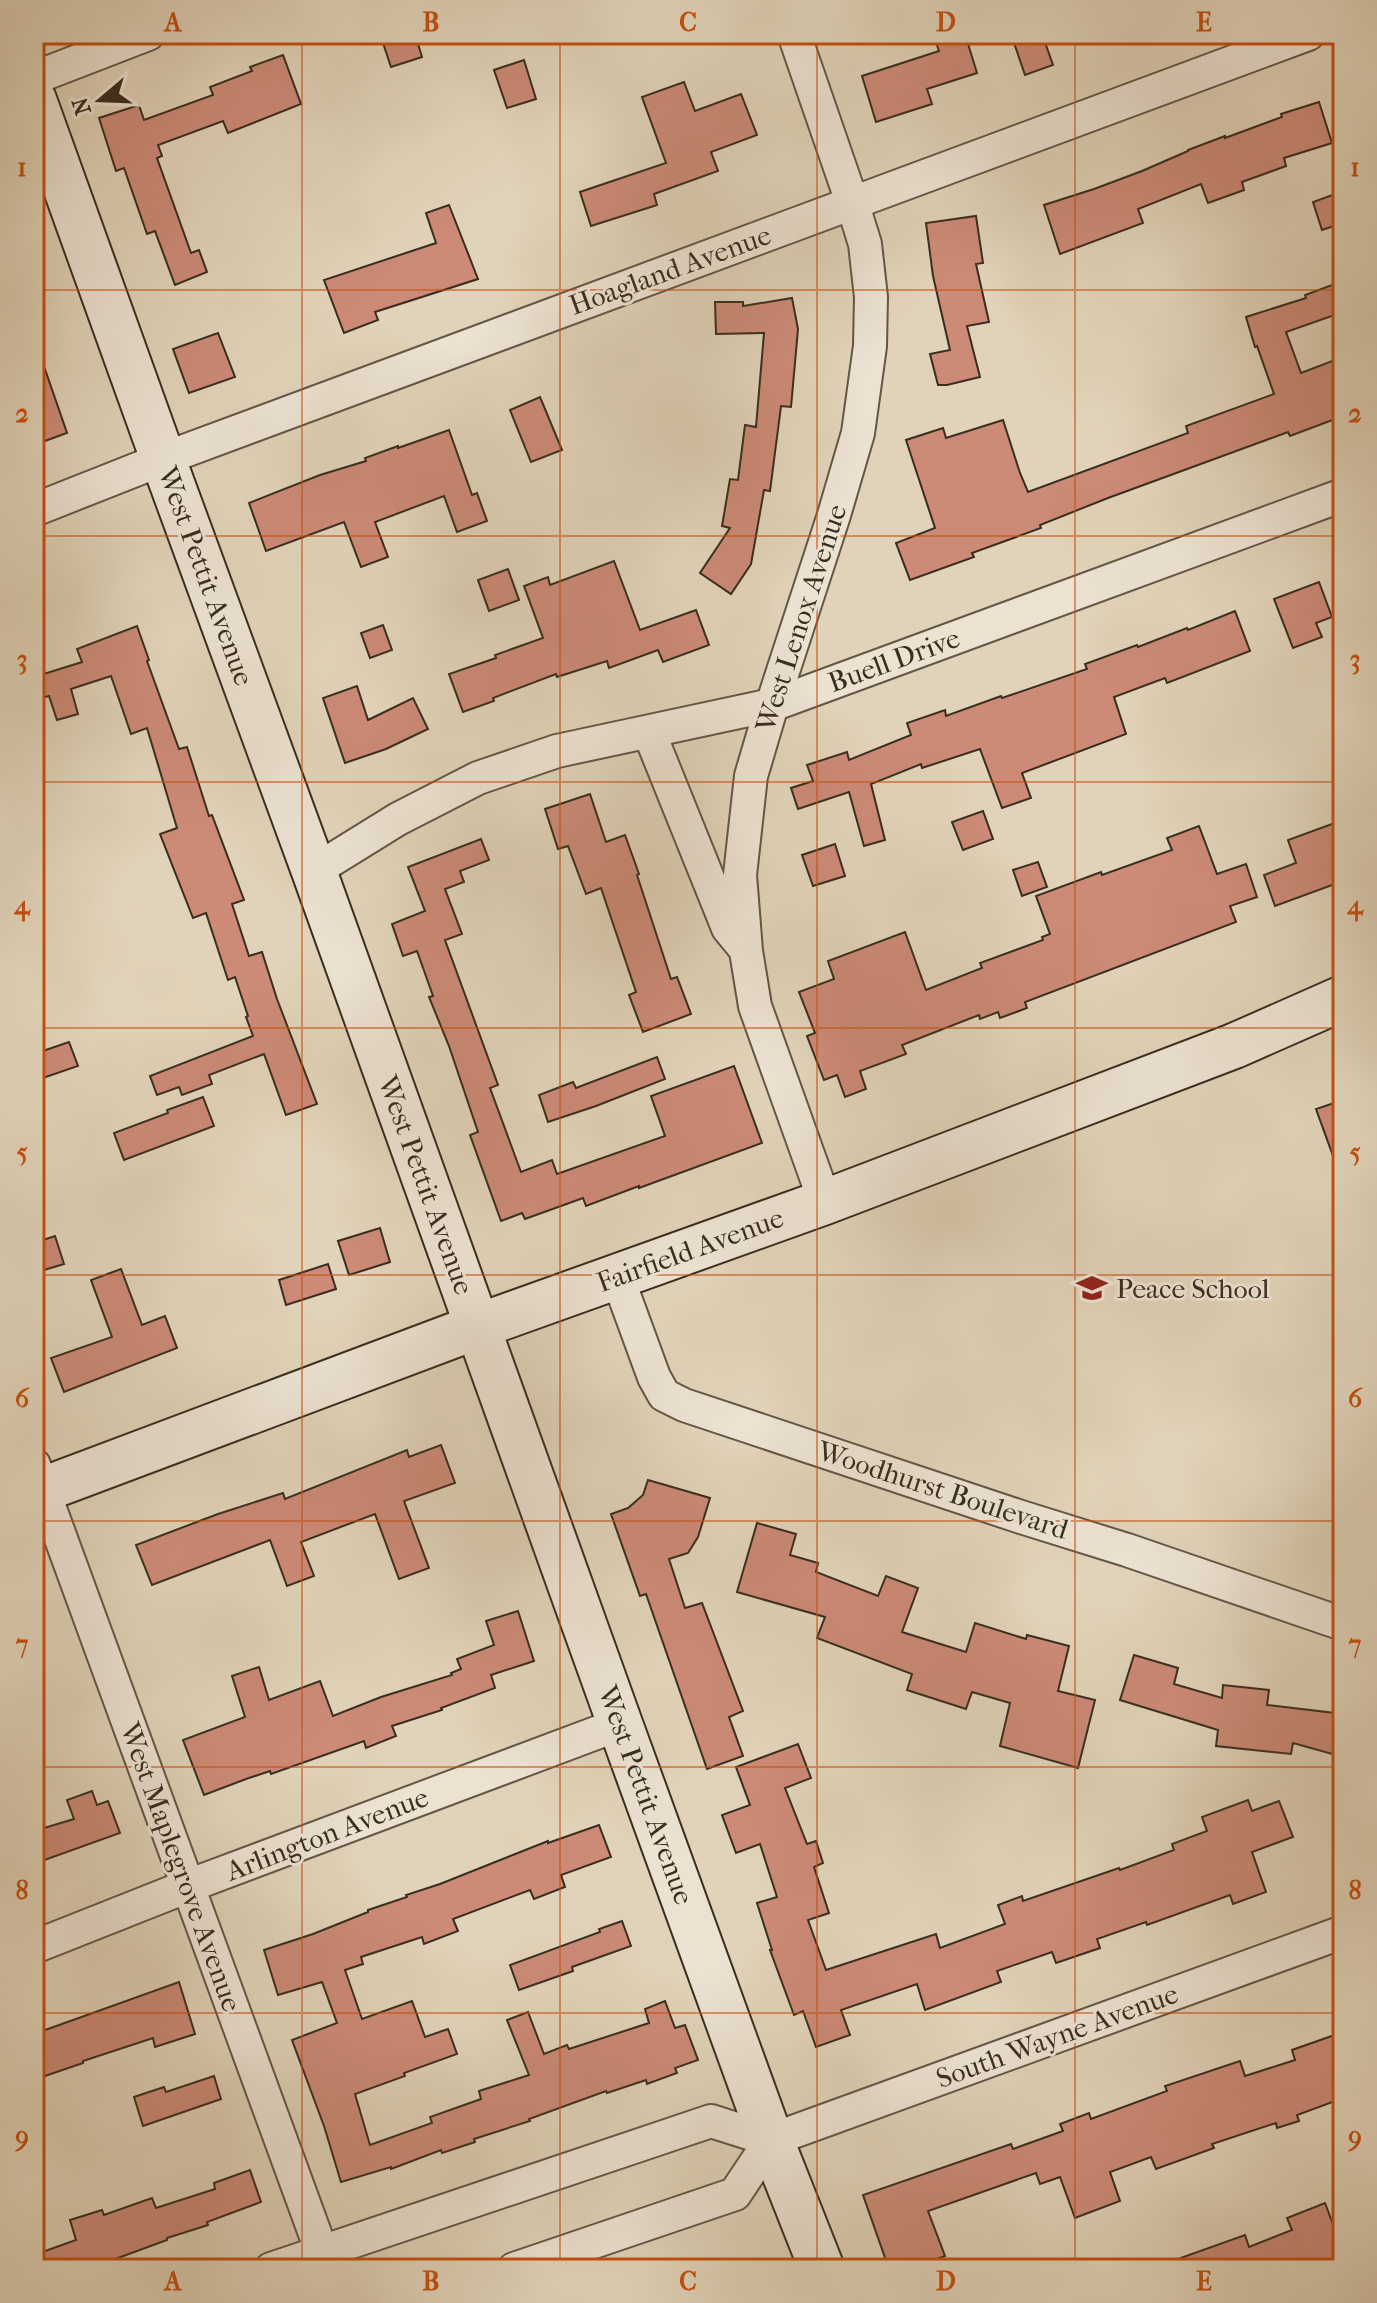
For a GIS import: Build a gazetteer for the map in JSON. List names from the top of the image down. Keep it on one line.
{"streets":{"street":["Hoagland Avenue","West Pettit Avenue","West Lenox Avenue","Buell Drive","Fairfield Avenue","Woodhurst Boulevard","Arlington Avenue","West Maplegrove Avenue","South Wayne Avenue"]},"crossings":[["Hoagland Avenue","West Pettit Avenue"],["Hoagland Avenue","West Lenox Avenue"],["West Pettit Avenue","Buell Drive"],["West Pettit Avenue","Fairfield Avenue"],["West Pettit Avenue","Arlington Avenue"],["West Pettit Avenue","South Wayne Avenue"],["West Lenox Avenue","Buell Drive"],["West Lenox Avenue","Fairfield Avenue"],["Fairfield Avenue","Woodhurst Boulevard"],["Fairfield Avenue","West Maplegrove Avenue"],["Arlington Avenue","West Maplegrove Avenue"]],"places":{"school or university":["Peace School"]},"north":"left","grid":{"columns":["A","B","C","D","E"],"rows":["1","2","3","4","5","6","7","8","9"]}}
